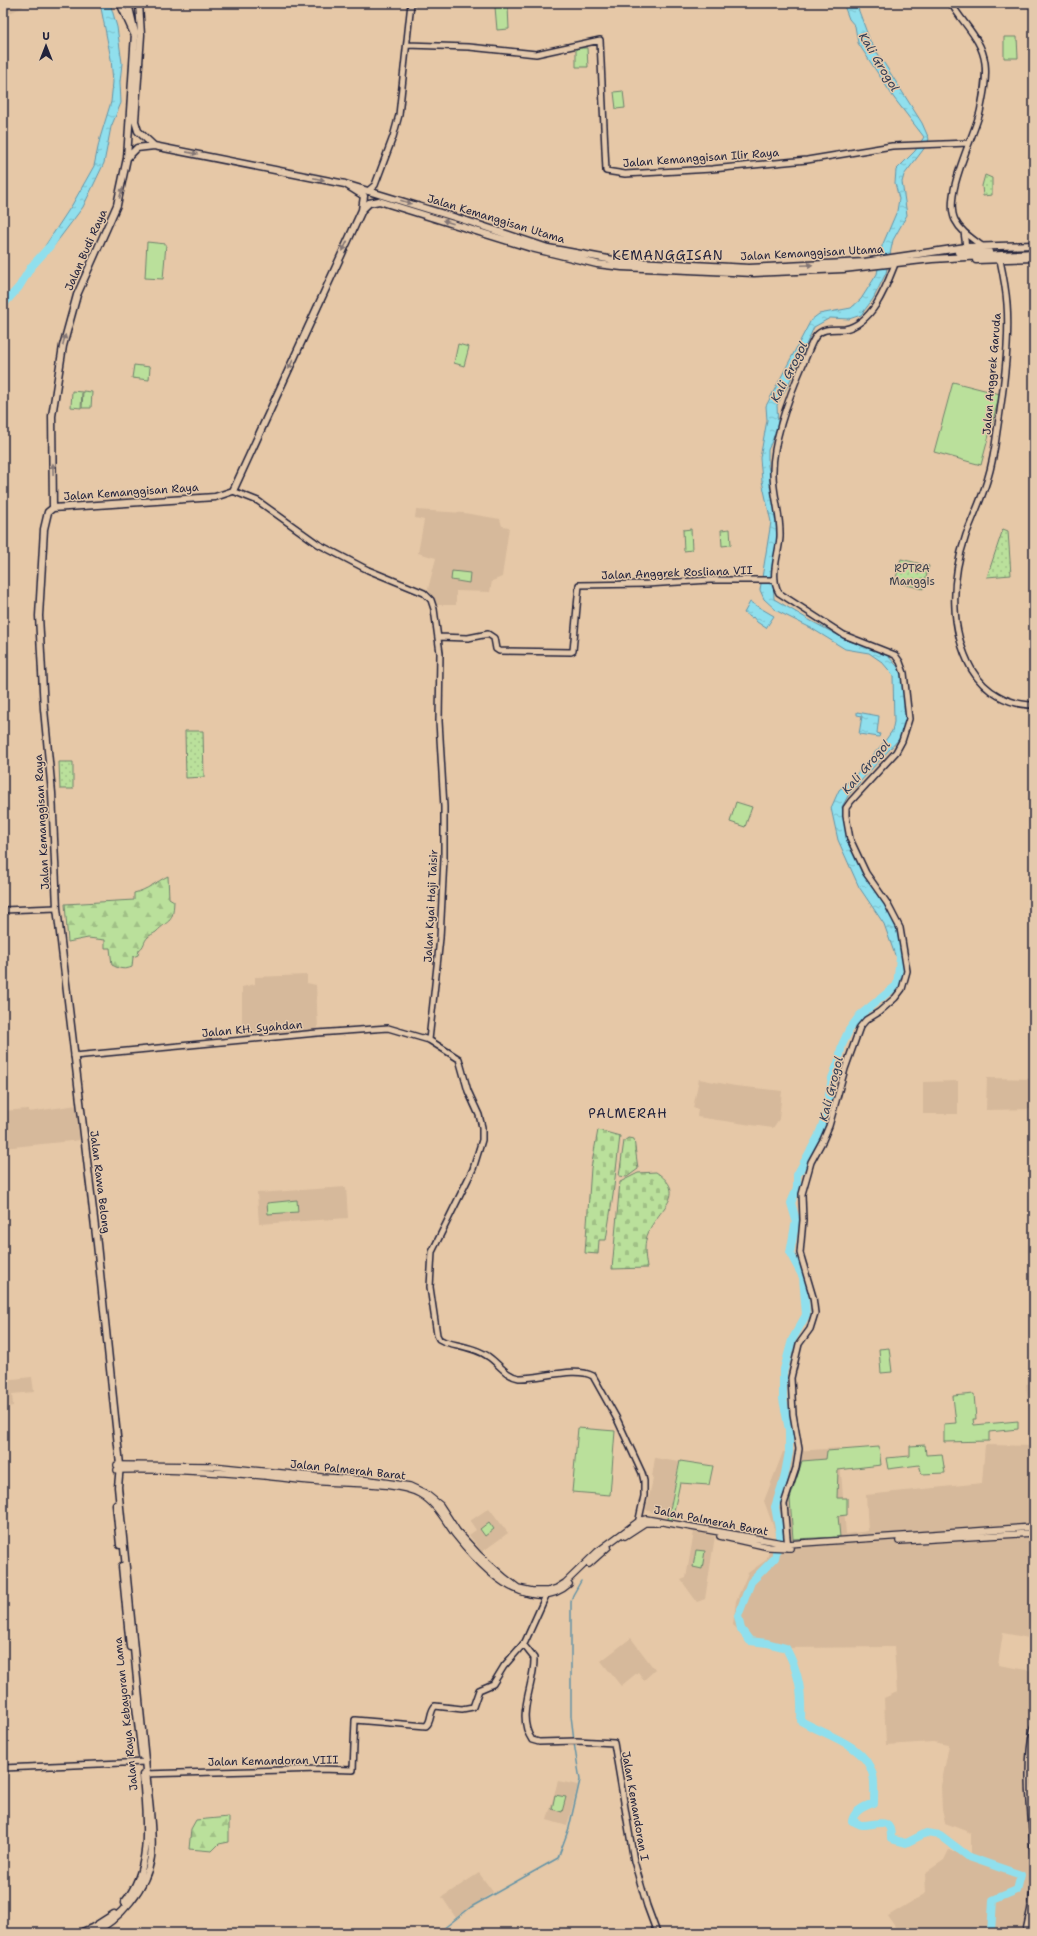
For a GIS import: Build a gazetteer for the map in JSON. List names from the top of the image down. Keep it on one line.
{"streets":{"main road":["Jalan Kemanggisan Utama","Jalan Budi Raya","Jalan Kemanggisan Raya","Jalan Rawa Belong","Jalan Palmerah Barat","Jalan Raya Kebayoran Lama"],"street":["Jalan Kemanggisan Ilir Raya","Jalan Anggrek Garuda","Jalan Anggrek Rosliana VII","Jalan Kyai Haji Taisir","Jalan KH. Syahdan","Jalan Kemandoran VIII","Jalan Kemandoran I"]},"crossings":[["Jalan Kemanggisan Utama","Jalan Budi Raya"],["Jalan Budi Raya","Jalan Kemanggisan Raya"],["Jalan Kemanggisan Raya","Jalan Kyai Haji Taisir"],["Jalan Kemanggisan Raya","Jalan Rawa Belong"],["Jalan Anggrek Rosliana VII","Jalan Kyai Haji Taisir"],["Jalan Kyai Haji Taisir","Jalan KH. Syahdan"],["Jalan KH. Syahdan","Jalan Rawa Belong"],["Jalan KH. Syahdan","Jalan Palmerah Barat"],["Jalan Rawa Belong","Jalan Palmerah Barat"],["Jalan Rawa Belong","Jalan Raya Kebayoran Lama"],["Jalan Palmerah Barat","Jalan Raya Kebayoran Lama"],["Jalan Raya Kebayoran Lama","Jalan Kemandoran VIII"],["Jalan Kemandoran VIII","Jalan Kemandoran I"]],"one_way":["Jalan Budi Raya"],"districts":["KEMANGGISAN","PALMERAH"],"water":["Kali Grogol"],"parks":["RPTRA Manggis"],"north":"top"}
